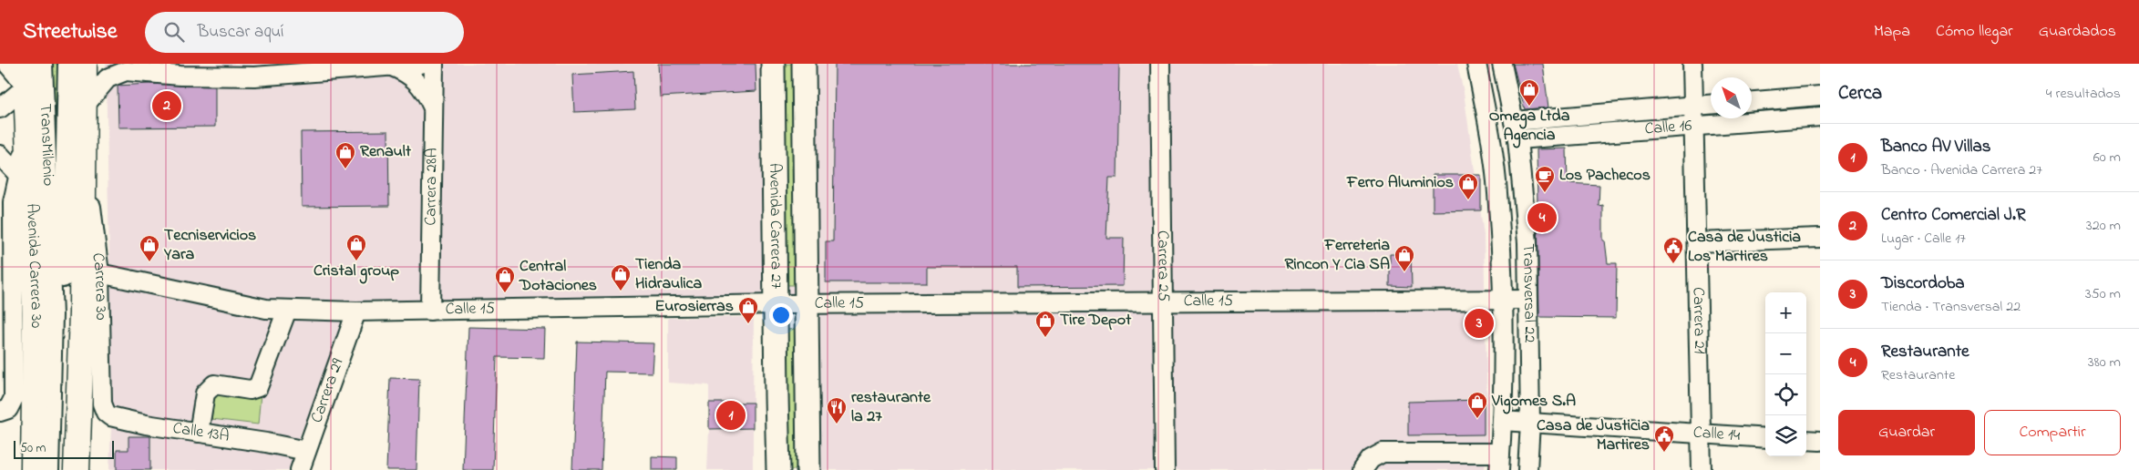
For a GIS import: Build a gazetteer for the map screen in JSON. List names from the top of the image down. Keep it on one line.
{"streets":{"highway":["Avenida Carrera 30"],"main road":["Avenida Carrera 27"],"street":["Calle 16","TransMilenio","Carrera 28A","Carrera 25","Carrera 30","Transversal 22","Calle 15","Carrera 21","Carrera 29","Calle 13A","Calle 14"]},"crossings":[["Calle 16","Transversal 22"],["Calle 16","Carrera 21"],["TransMilenio","Avenida Carrera 30"],["Carrera 28A","Calle 15"],["Avenida Carrera 27","Calle 15"],["Avenida Carrera 30","Carrera 30"],["Carrera 25","Calle 15"],["Carrera 30","Calle 15"],["Carrera 30","Calle 13A"],["Transversal 22","Calle 15"],["Transversal 22","Calle 14"],["Calle 15","Carrera 29"],["Carrera 21","Calle 14"],["Carrera 29","Calle 13A"]],"places":{"shop":["Omega Ltda Agencia","Renault","Ferro Aluminios","Cristal group","Tecniservicios Yara","Ferreteria Rincon Y Cia SA","Tienda Hidraulica","Central Dotaciones","Eurosierras","Tire Depot","Vigomes S.A"],"cafe":["Los Pachecos"],"public building":["Casa de Justicia Los Martires","Casa de Justicia Martires"],"restaurant":["restaurante la 27"]},"scale_bar":"50 m","north":"top left","page":{"header":"Streetwise","search":"Buscar aquí","nav":["Mapa","Cómo llegar","Guardados"],"heading":["Cerca","4 resultados"],"pins":["2","4","3","1"],"list":[{"mark":"1","name":"Banco AV Villas","note":"Banco · Avenida Carrera 27","value":"60 m"},{"mark":"2","name":"Centro Comercial J.R","note":"Lugar · Calle 17","value":"320 m"},{"mark":"3","name":"Discordoba","note":"Tienda · Transversal 22","value":"350 m"},{"mark":"4","name":"Restaurante","note":"Restaurante","value":"380 m"}],"map_buttons":["+","−"],"buttons":["Guardar","Compartir"],"scale":"50 m"}}
